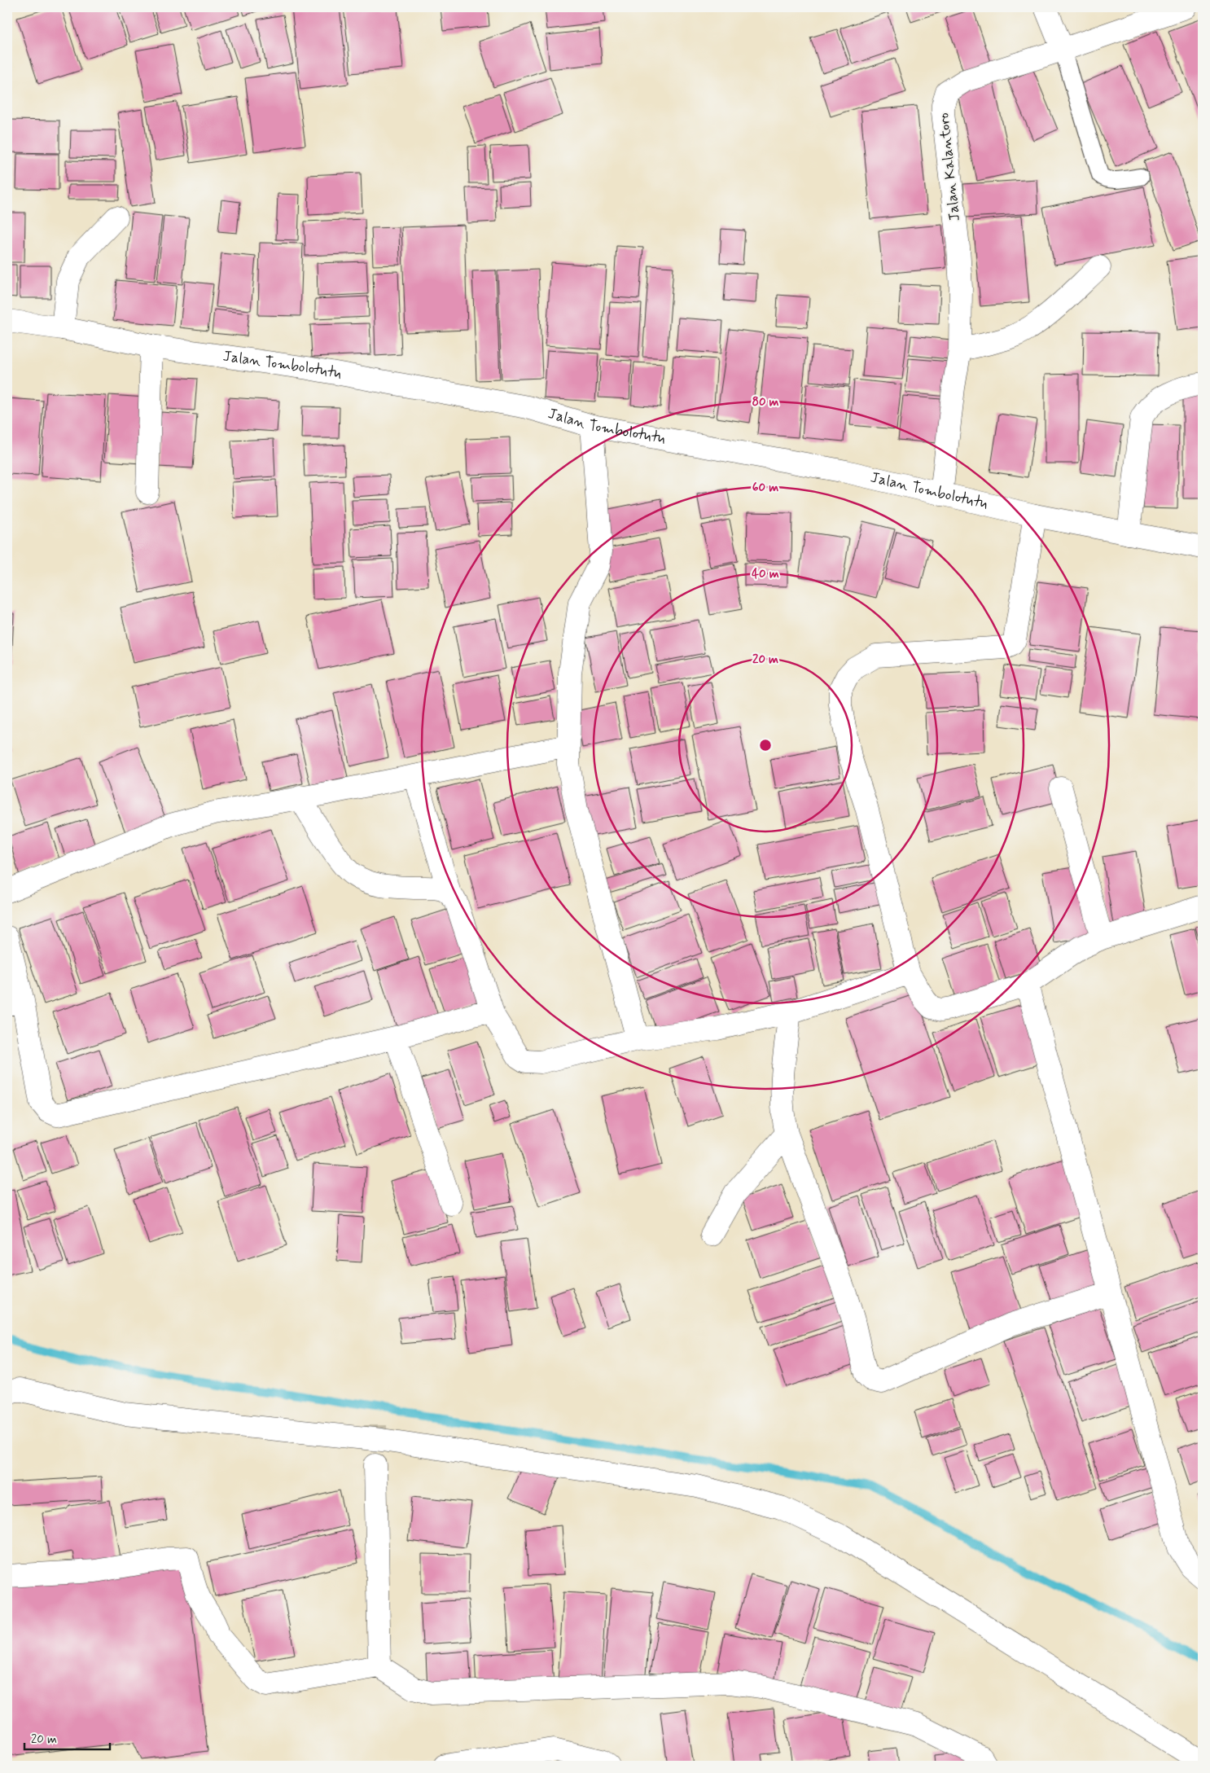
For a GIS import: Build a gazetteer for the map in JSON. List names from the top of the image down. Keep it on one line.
{"streets":{"street":["Jalan Kalantoro","Jalan Tombolotutu"]},"crossings":[["Jalan Kalantoro","Jalan Tombolotutu"]],"scale_bar":"20 m","rings":["80 m","60 m","40 m","20 m"]}
